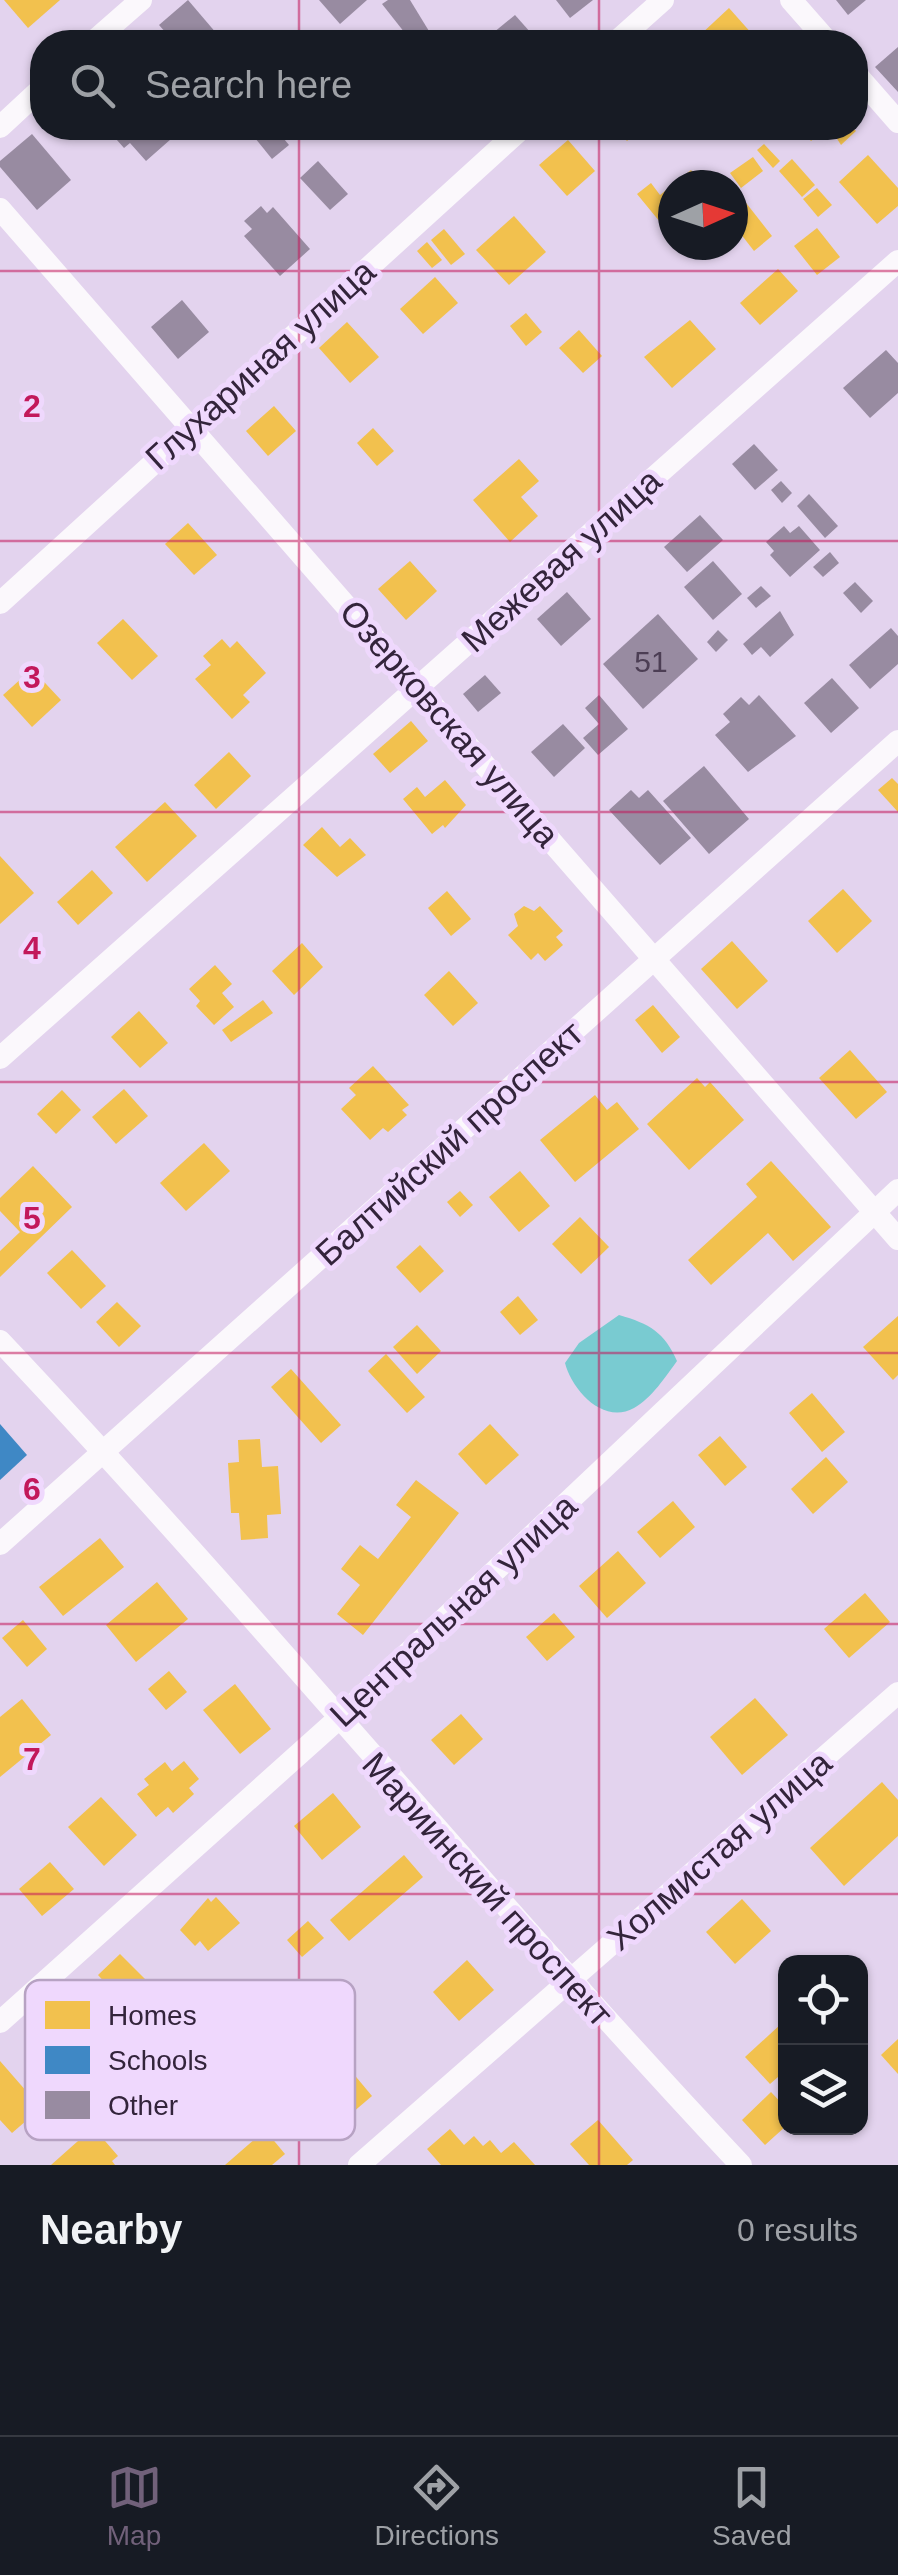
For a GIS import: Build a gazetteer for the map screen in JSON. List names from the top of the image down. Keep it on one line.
{"streets":{"street":["Глухариная улица","Межевая улица","Озерковская улица","Балтийский проспект","Центральная улица","Холмистая улица","Мариинский проспект"]},"crossings":[["Глухариная улица","Озерковская улица"],["Межевая улица","Озерковская улица"],["Озерковская улица","Балтийский проспект"],["Озерковская улица","Центральная улица"],["Балтийский проспект","Мариинский проспект"],["Центральная улица","Мариинский проспект"],["Холмистая улица","Мариинский проспект"]],"house_numbers":["51"],"legend":["Homes","Schools","Other"],"north":"right","page":{"search":"Search here","heading":["Nearby","0 results"],"nav":["Map","Directions","Saved"]},"grid":{"rows":["2","3","4","5","6","7"]}}
